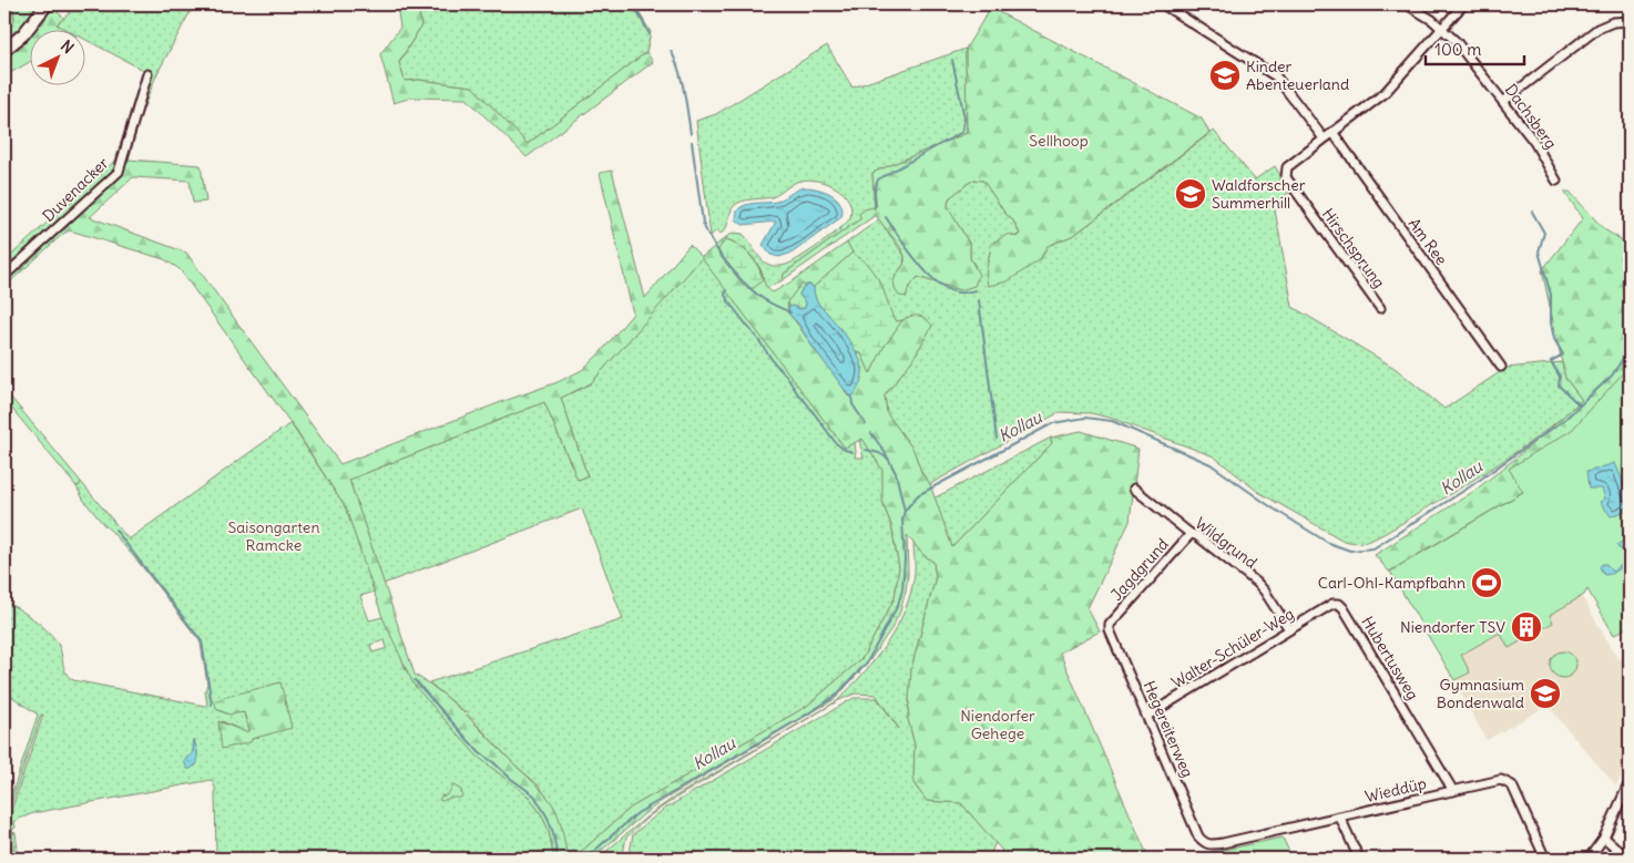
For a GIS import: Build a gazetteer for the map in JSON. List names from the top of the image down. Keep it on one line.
{"streets":{"street":["Dachsberg","Duvenacker","Am Ree","Hirschsprung","Wildgrund","Jagdgrund","Walter-Schüler-Weg","Hubertusweg","Hegereiterweg","Wieddüp"]},"crossings":[["Wildgrund","Jagdgrund"],["Wildgrund","Walter-Schüler-Weg"],["Jagdgrund","Hegereiterweg"],["Walter-Schüler-Weg","Hubertusweg"],["Walter-Schüler-Weg","Hegereiterweg"],["Hubertusweg","Wieddüp"],["Hegereiterweg","Wieddüp"]],"water":["Kollau"],"parks":["Sellhoop","Saisongarten Ramcke","Niendorfer Gehege"],"places":{"school or university":["Kinder Abenteuerland","Waldforscher Summerhill","Gymnasium Bondenwald"],"sports":["Carl-Ohl-Kampfbahn"],"building":["Niendorfer TSV"]},"scale_bar":"100 m","north":"top right"}
